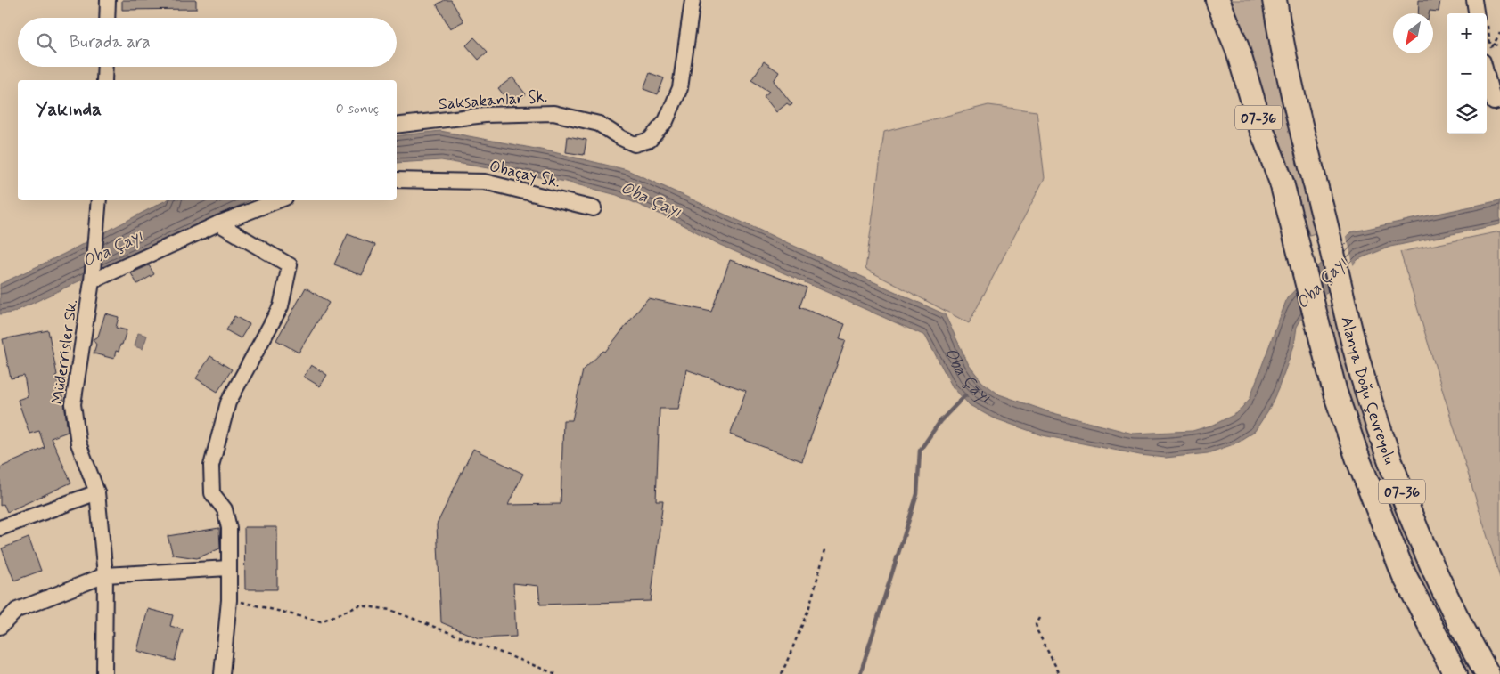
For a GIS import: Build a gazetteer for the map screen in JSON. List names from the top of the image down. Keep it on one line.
{"streets":{"highway":["07-36","Alanya Doğu Çevreyolu"],"street":["Saksakanlar Sk.","Obaçay Sk.","Müderrisler Sk."]},"water":["Oba Çayı"],"north":"bottom left","page":{"map_buttons":["+","−"],"search":"Burada ara","heading":["Yakında","0 sonuç"]}}
